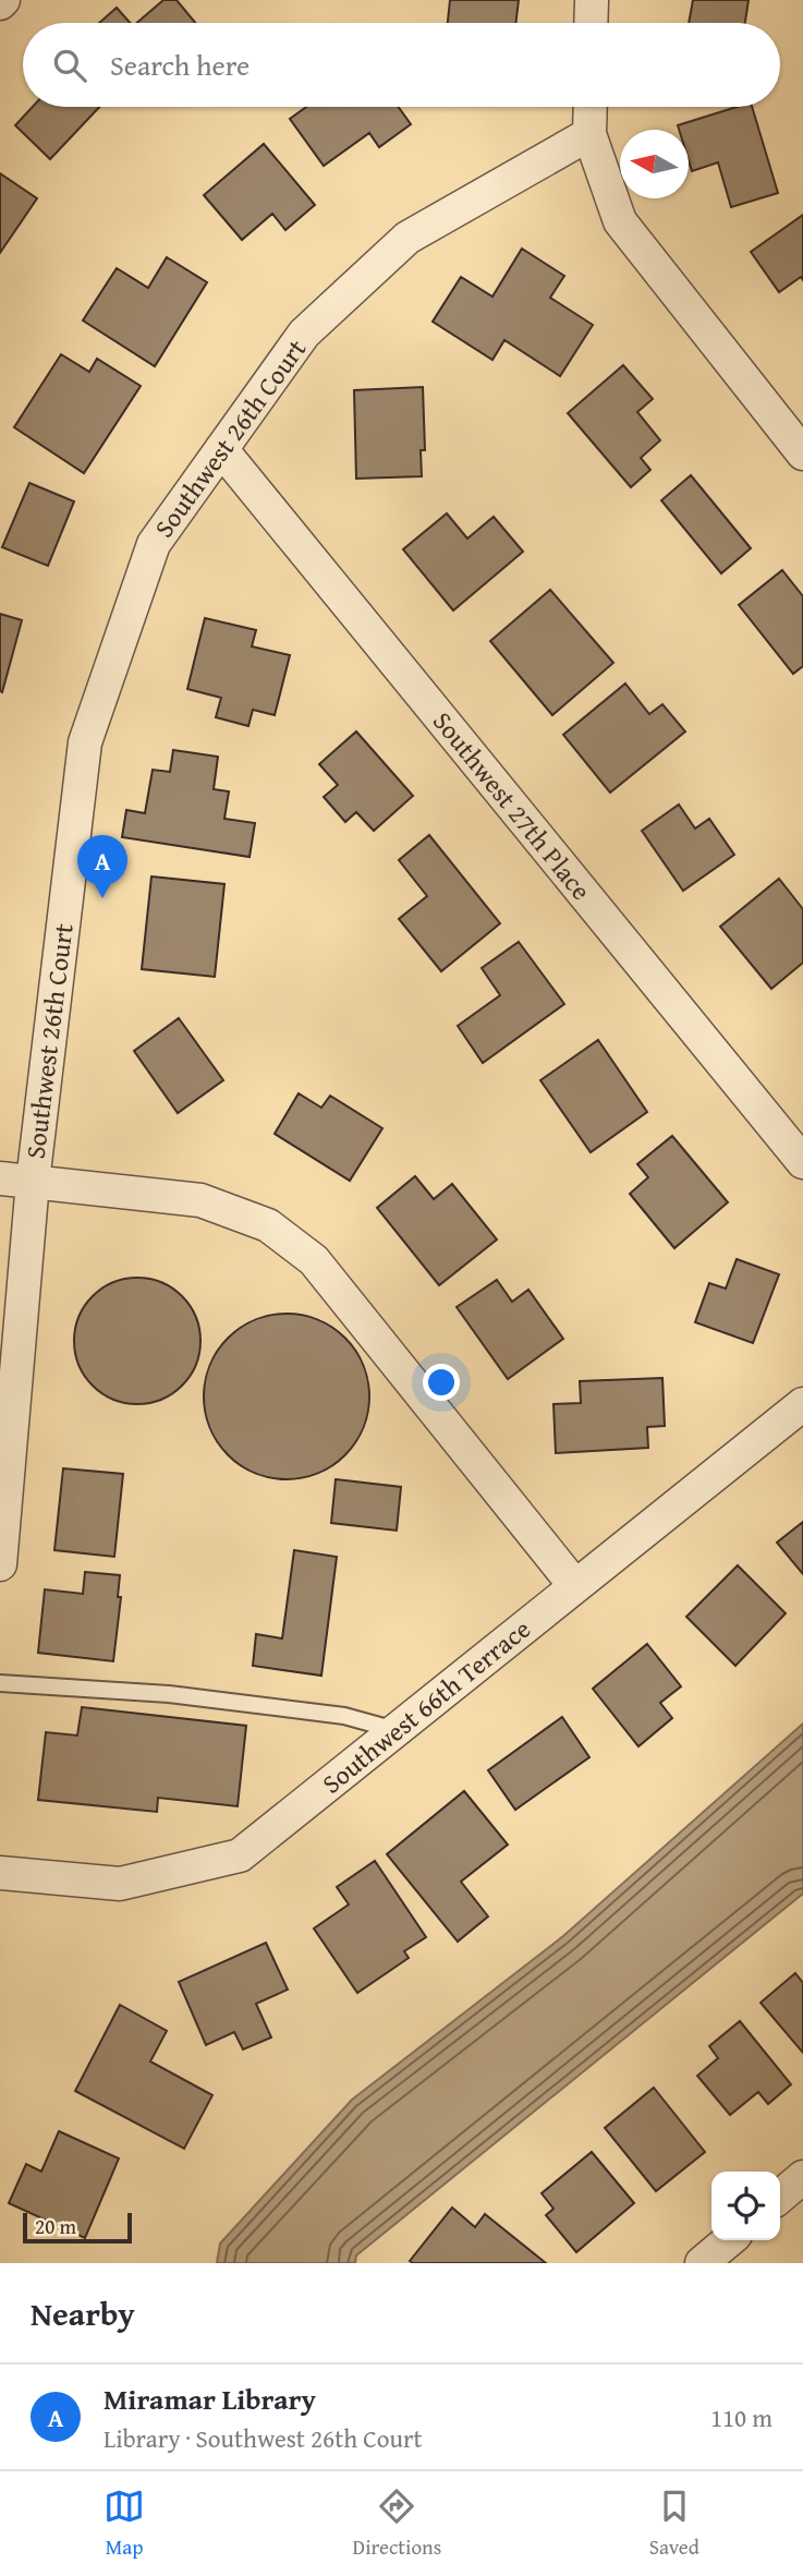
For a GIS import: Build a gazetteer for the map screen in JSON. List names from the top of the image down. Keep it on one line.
{"streets":{"street":["Southwest 26th Court","Southwest 27th Place","Southwest 66th Terrace"]},"crossings":[["Southwest 26th Court","Southwest 27th Place"]],"scale_bar":"20 m","north":"left","page":{"search":"Search here","pins":"A","scale":"20 m","heading":"Nearby","list":[{"mark":"A","name":"Miramar Library","note":"Library · Southwest 26th Court","value":"110 m"}],"nav":["Map","Directions","Saved"]}}
